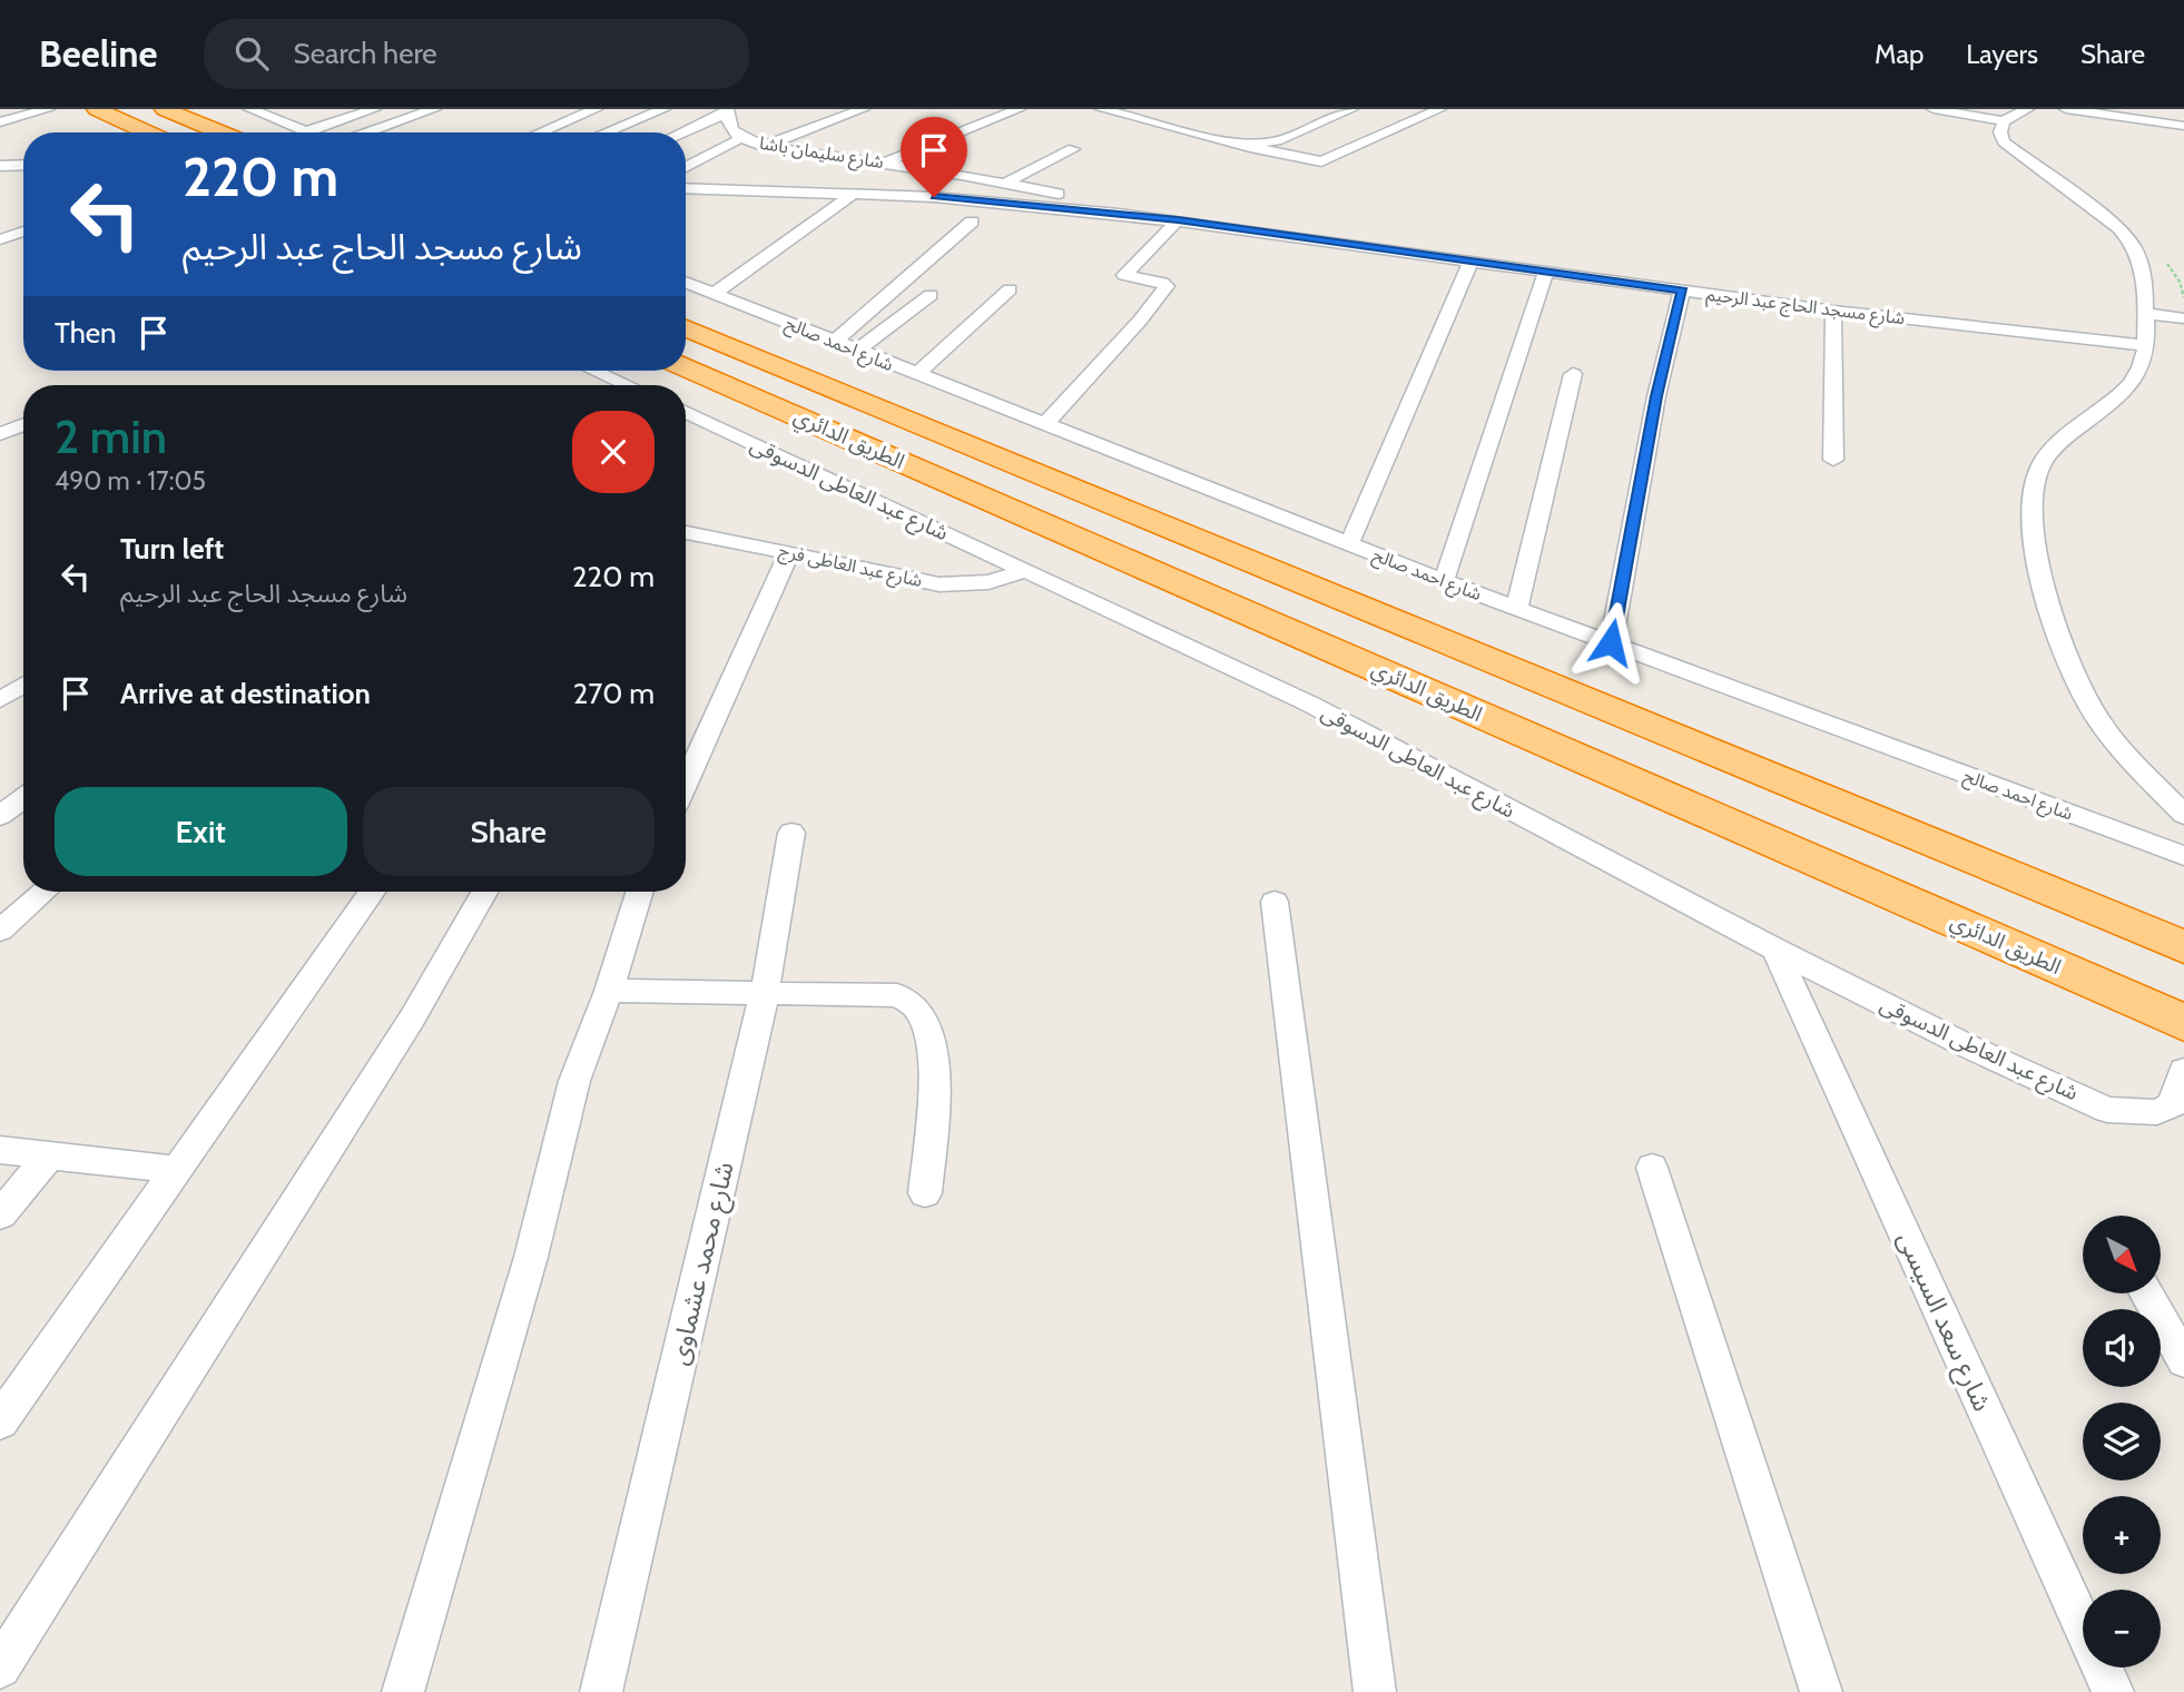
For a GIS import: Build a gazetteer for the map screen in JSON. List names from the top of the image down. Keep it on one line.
{"streets":{"highway":["الطريق الدائري"],"street":["شارع سليمان باشا","شارع مسجد الحاج عبد الرحيم","شارع احمد صالح","شارع عبد العاطى الدسوقى","شارع عبد العاطى فرج","شارع محمد عشماوى","شارع سعد السيسى"]},"crossings":[["شارع سليمان باشا","شارع مسجد الحاج عبد الرحيم"],["شارع عبد العاطى الدسوقى","شارع عبد العاطى فرج"],["شارع عبد العاطى الدسوقى","شارع سعد السيسى"]],"north":"bottom right","page":{"header":"Beeline","search":"Search here","nav":["Map","Layers","Share"],"turn":["220 m","شارع مسجد الحاج عبد الرحيم"],"then":"Then","heading":["2 min","490 m · 17:05"],"list":[{"name":"Turn left","note":"شارع مسجد الحاج عبد الرحيم","value":"220 m"},{"name":"Arrive at destination","value":"270 m"}],"buttons":["Exit","Share"],"map_buttons":["+","−"]}}
